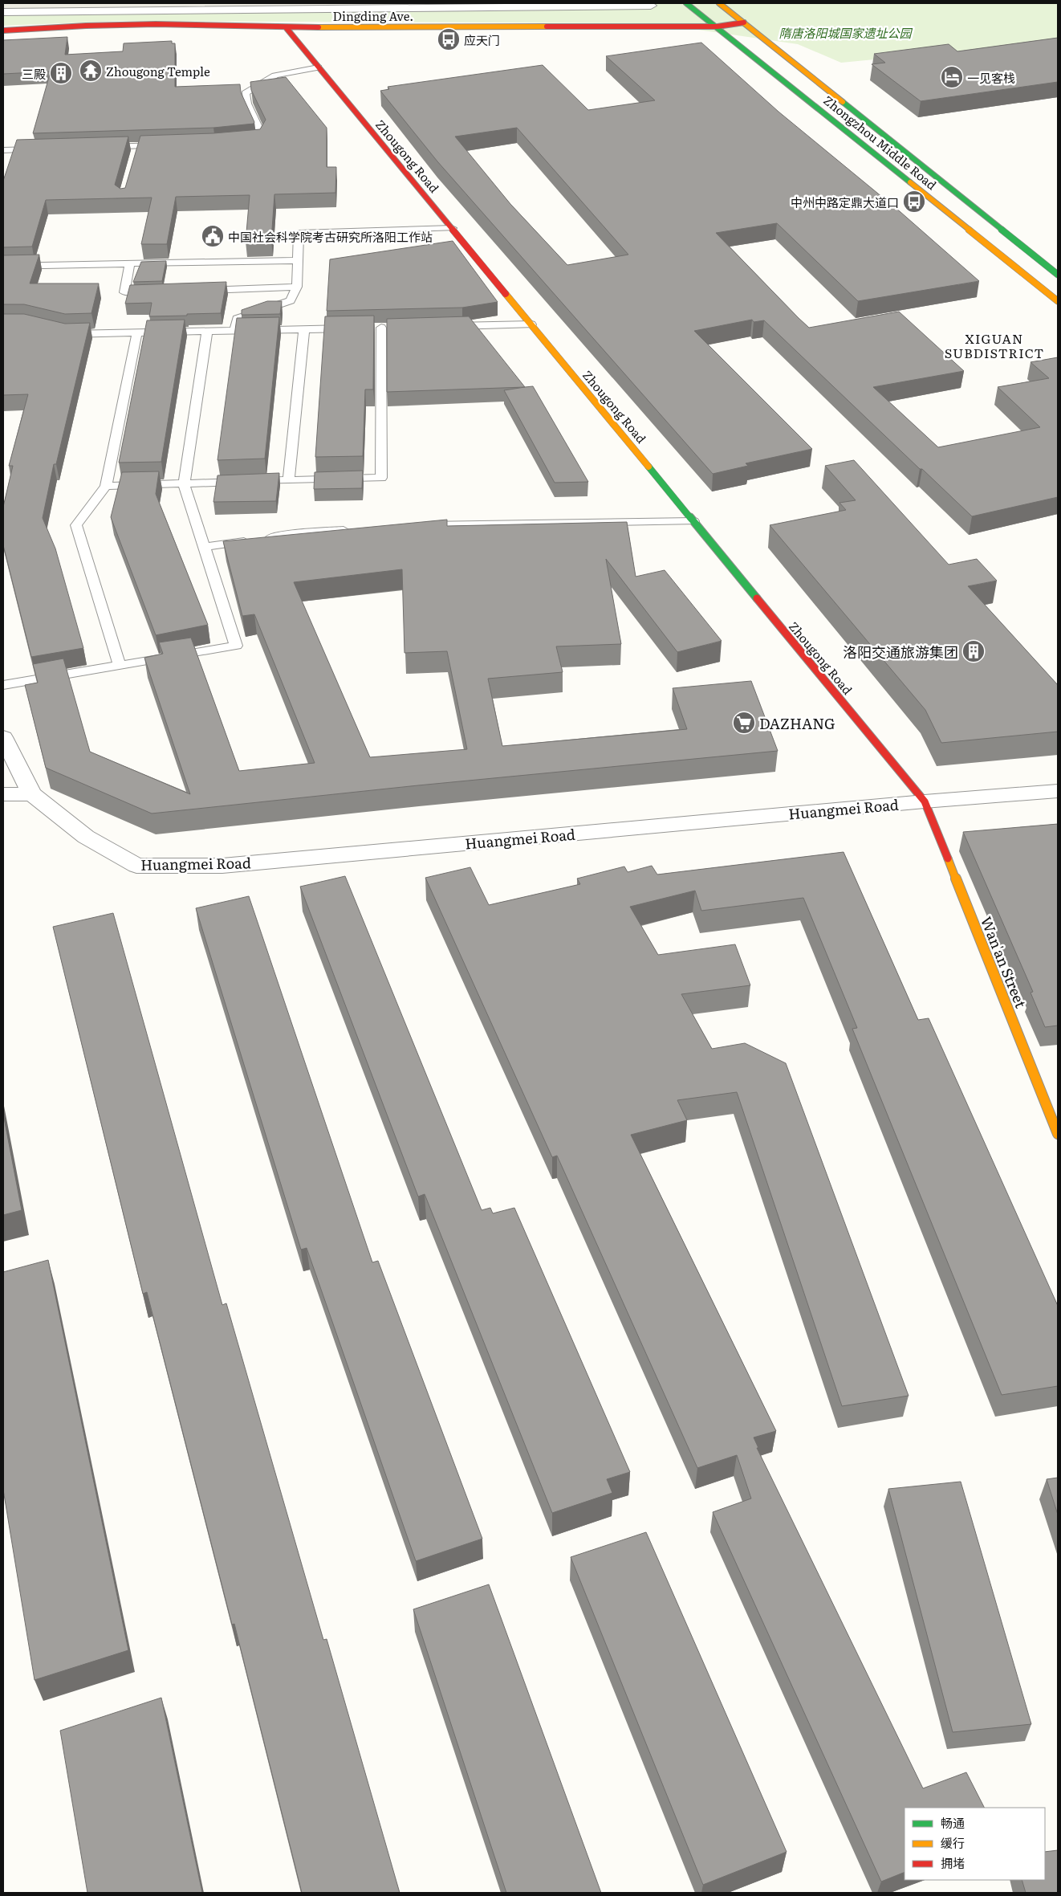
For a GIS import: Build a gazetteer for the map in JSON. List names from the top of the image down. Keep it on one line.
{"streets":{"main road":["Dingding Ave.","Zhongzhou Middle Road","Zhougong Road","Wan'an Street"],"street":["Huangmei Road"]},"crossings":[["Dingding Ave.","Zhongzhou Middle Road"],["Dingding Ave.","Zhougong Road"],["Zhougong Road","Huangmei Road"],["Zhougong Road","Wan'an Street"],["Huangmei Road","Wan'an Street"]],"districts":["XIGUAN SUBDISTRICT"],"parks":["隋唐洛阳城国家遗址公园"],"places":{"bus stop":["应天门","中州中路定鼎大道口"],"temple":["Zhougong Temple"],"building":["三殿","洛阳交通旅游集团"],"hotel":["一见客栈"],"public building":["中国社会科学院考古研究所洛阳工作站"],"supermarket":["DAZHANG"]},"legend":["畅通","缓行","拥堵"]}
